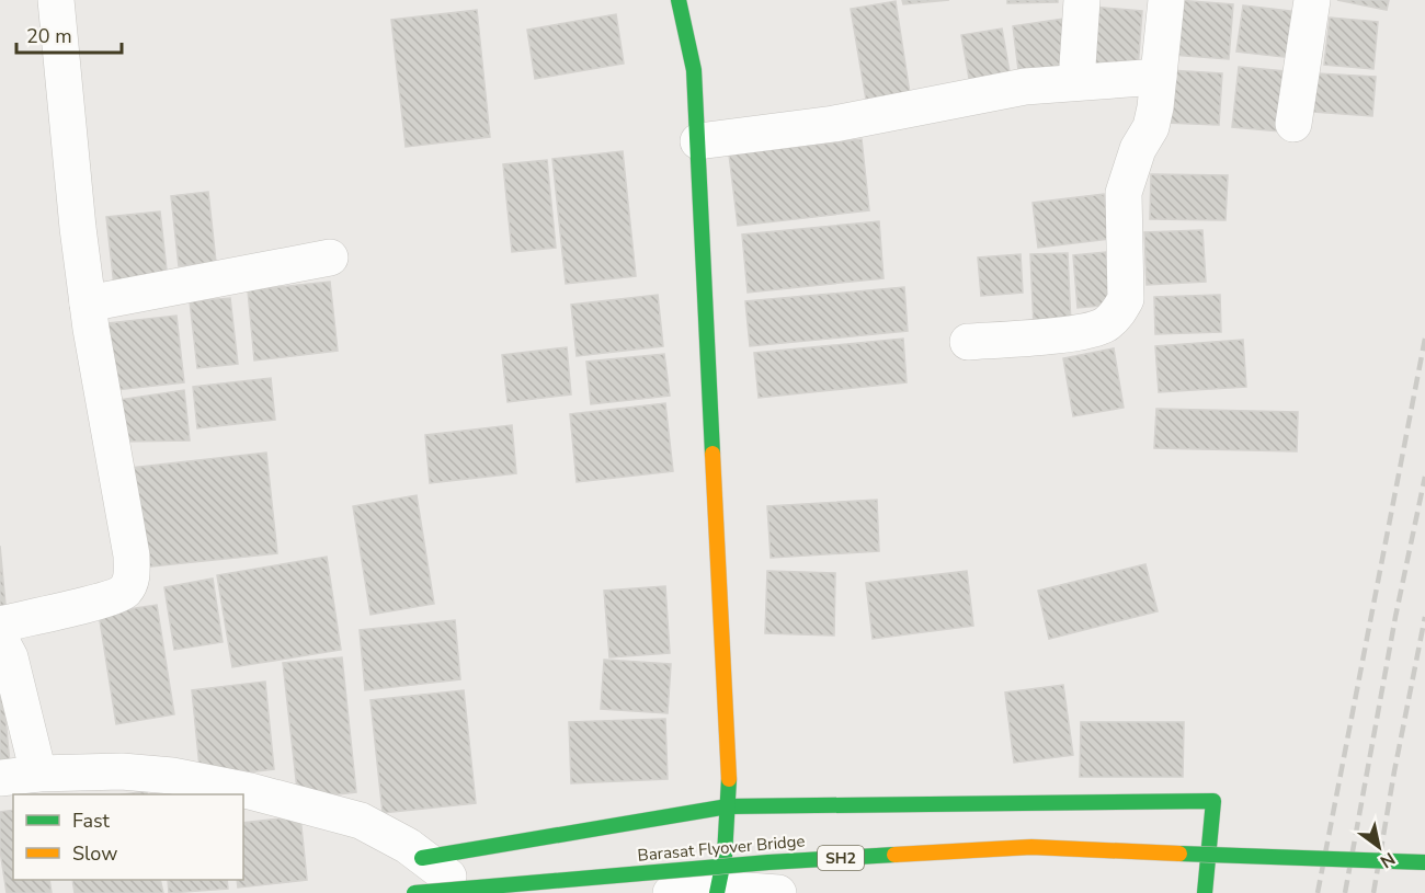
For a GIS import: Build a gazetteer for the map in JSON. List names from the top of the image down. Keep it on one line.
{"streets":{"street":["Barasat Flyover Bridge","SH2"]},"legend":["Fast","Slow"],"scale_bar":"20 m","north":"bottom right"}
